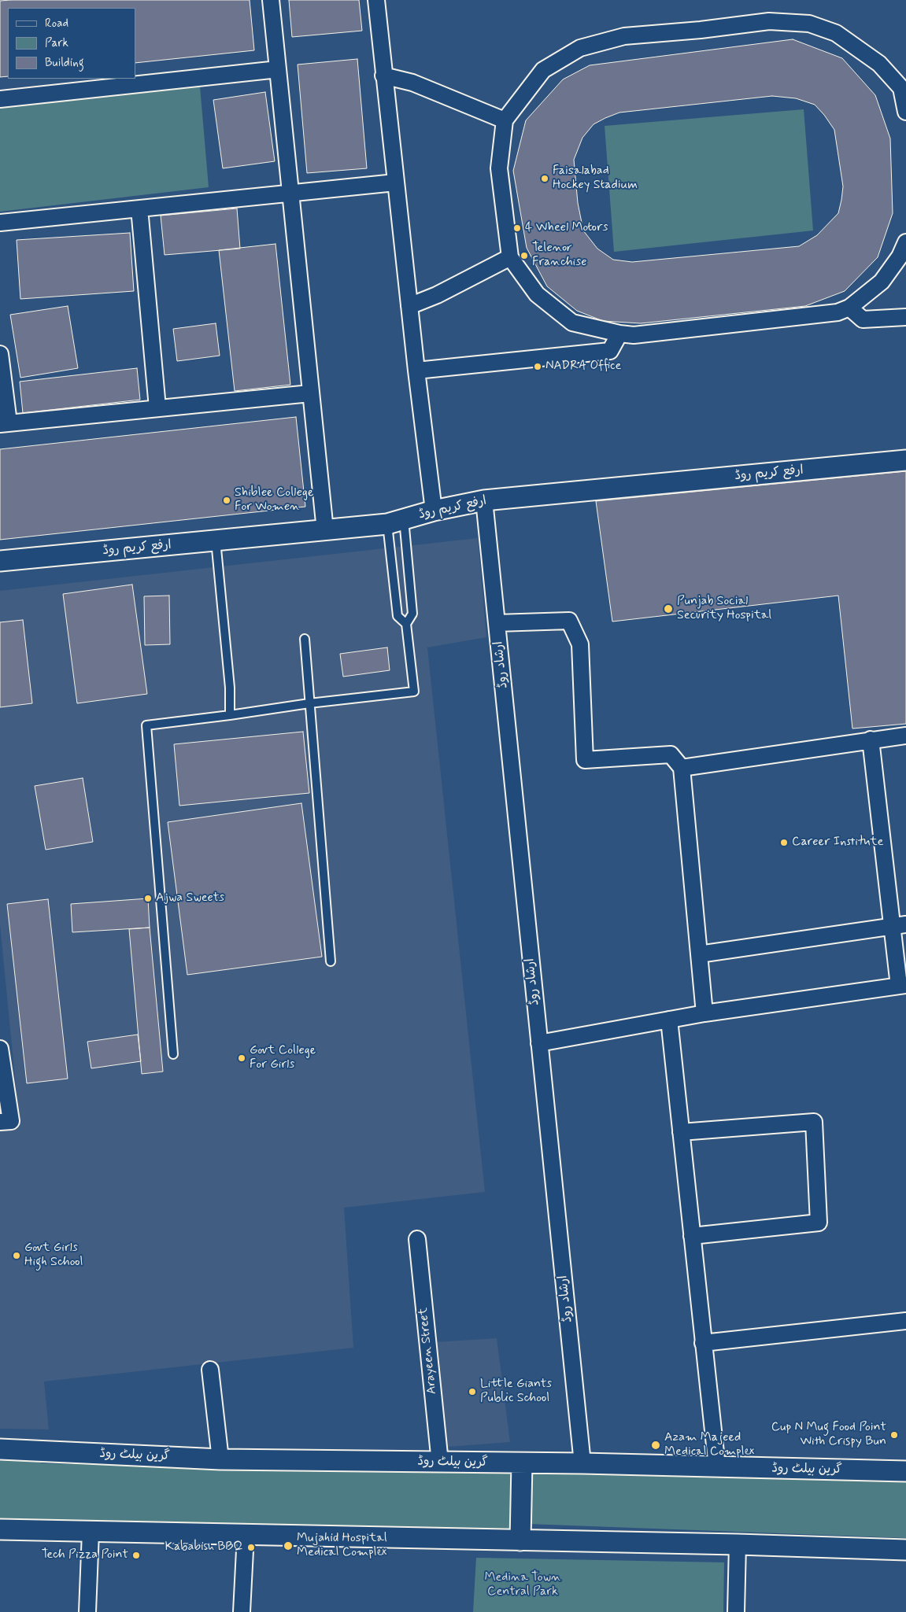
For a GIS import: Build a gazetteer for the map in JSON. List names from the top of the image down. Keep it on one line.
{"streets":{"street":["ارفع کریم روڈ","ارشاد روڈ","Arayeen Street","گرین بیلٹ روڈ"]},"crossings":[["ارفع کریم روڈ","ارشاد روڈ"],["ارشاد روڈ","گرین بیلٹ روڈ"],["Arayeen Street","گرین بیلٹ روڈ"]],"parks":["Medina Town Central Park"],"places":["Faisalabad Hockey Stadium","4 Wheel Motors","Telenor Franchise","NADRA Office","Shiblee College For Women","Punjab Social Security Hospital","Career Institute","Ajwa Sweets","Govt College For Girls","Govt Girls High School","Little Giants Public School","Cup N Mug Food Point With Crispy Bun","Azam Majeed Medical Complex","Mujahid Hospital Medical Complex","Kababish BBQ","Tech Pizza Point"],"legend":["Road","Park","Building"]}
